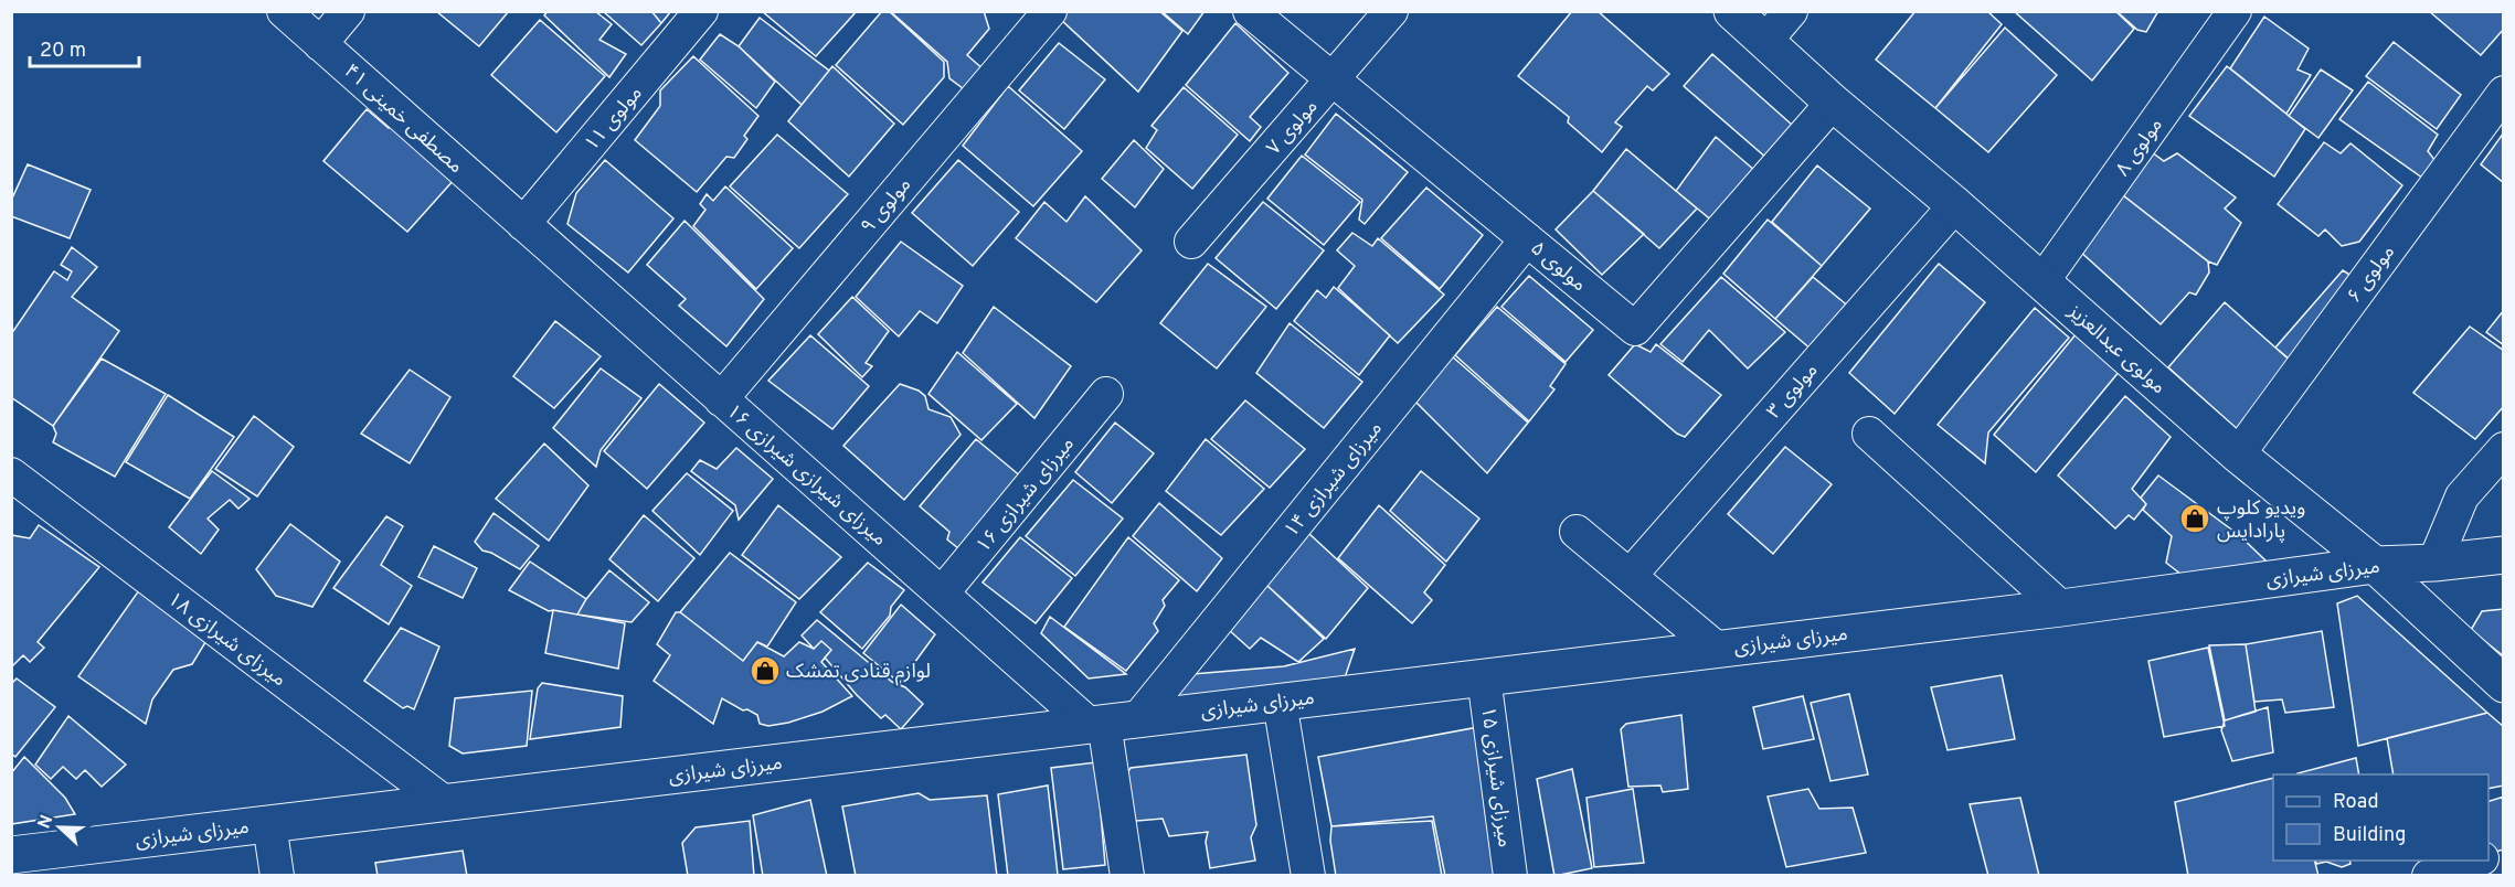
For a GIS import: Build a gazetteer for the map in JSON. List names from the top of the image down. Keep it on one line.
{"streets":{"main road":["مولوی عبدالعزیز","میرزای شیرازی"],"street":["مصطفی خمینی ۴۱","مولوی ۱۱","مولوی ۷","مولوی ۸","مولوی ۹","مولوی ۵","مولوی ۶","مولوی ۳","میرزای شیرازی شیرازی ۱۶","میرزای شیرازی ۱۴","میرزای شیرازی ۱۶","میرزای شیرازی ۱۸","میرزای شیرازی ۱۵"]},"crossings":[["مصطفی خمینی ۴۱","مولوی ۱۱"],["مصطفی خمینی ۴۱","میرزای شیرازی شیرازی ۱۶"],["مولوی ۱۱","میرزای شیرازی شیرازی ۱۶"],["مولوی ۷","مولوی ۵"],["مولوی ۸","مولوی عبدالعزیز"],["مولوی ۹","میرزای شیرازی شیرازی ۱۶"],["مولوی ۵","مولوی عبدالعزیز"],["مولوی ۵","میرزای شیرازی ۱۴"],["مولوی ۶","مولوی عبدالعزیز"],["مولوی عبدالعزیز","مولوی ۳"],["مولوی عبدالعزیز","میرزای شیرازی"],["میرزای شیرازی شیرازی ۱۶","میرزای شیرازی ۱۴"],["میرزای شیرازی شیرازی ۱۶","میرزای شیرازی ۱۶"],["میرزای شیرازی شیرازی ۱۶","میرزای شیرازی"],["میرزای شیرازی ۱۴","میرزای شیرازی"],["میرزای شیرازی","میرزای شیرازی ۱۸"],["میرزای شیرازی","میرزای شیرازی ۱۵"]],"places":{"shop":["ویدیو کلوپ پارادایس","لوازم قنادی تمشک"]},"legend":["Road","Building"],"scale_bar":"20 m","north":"left"}
